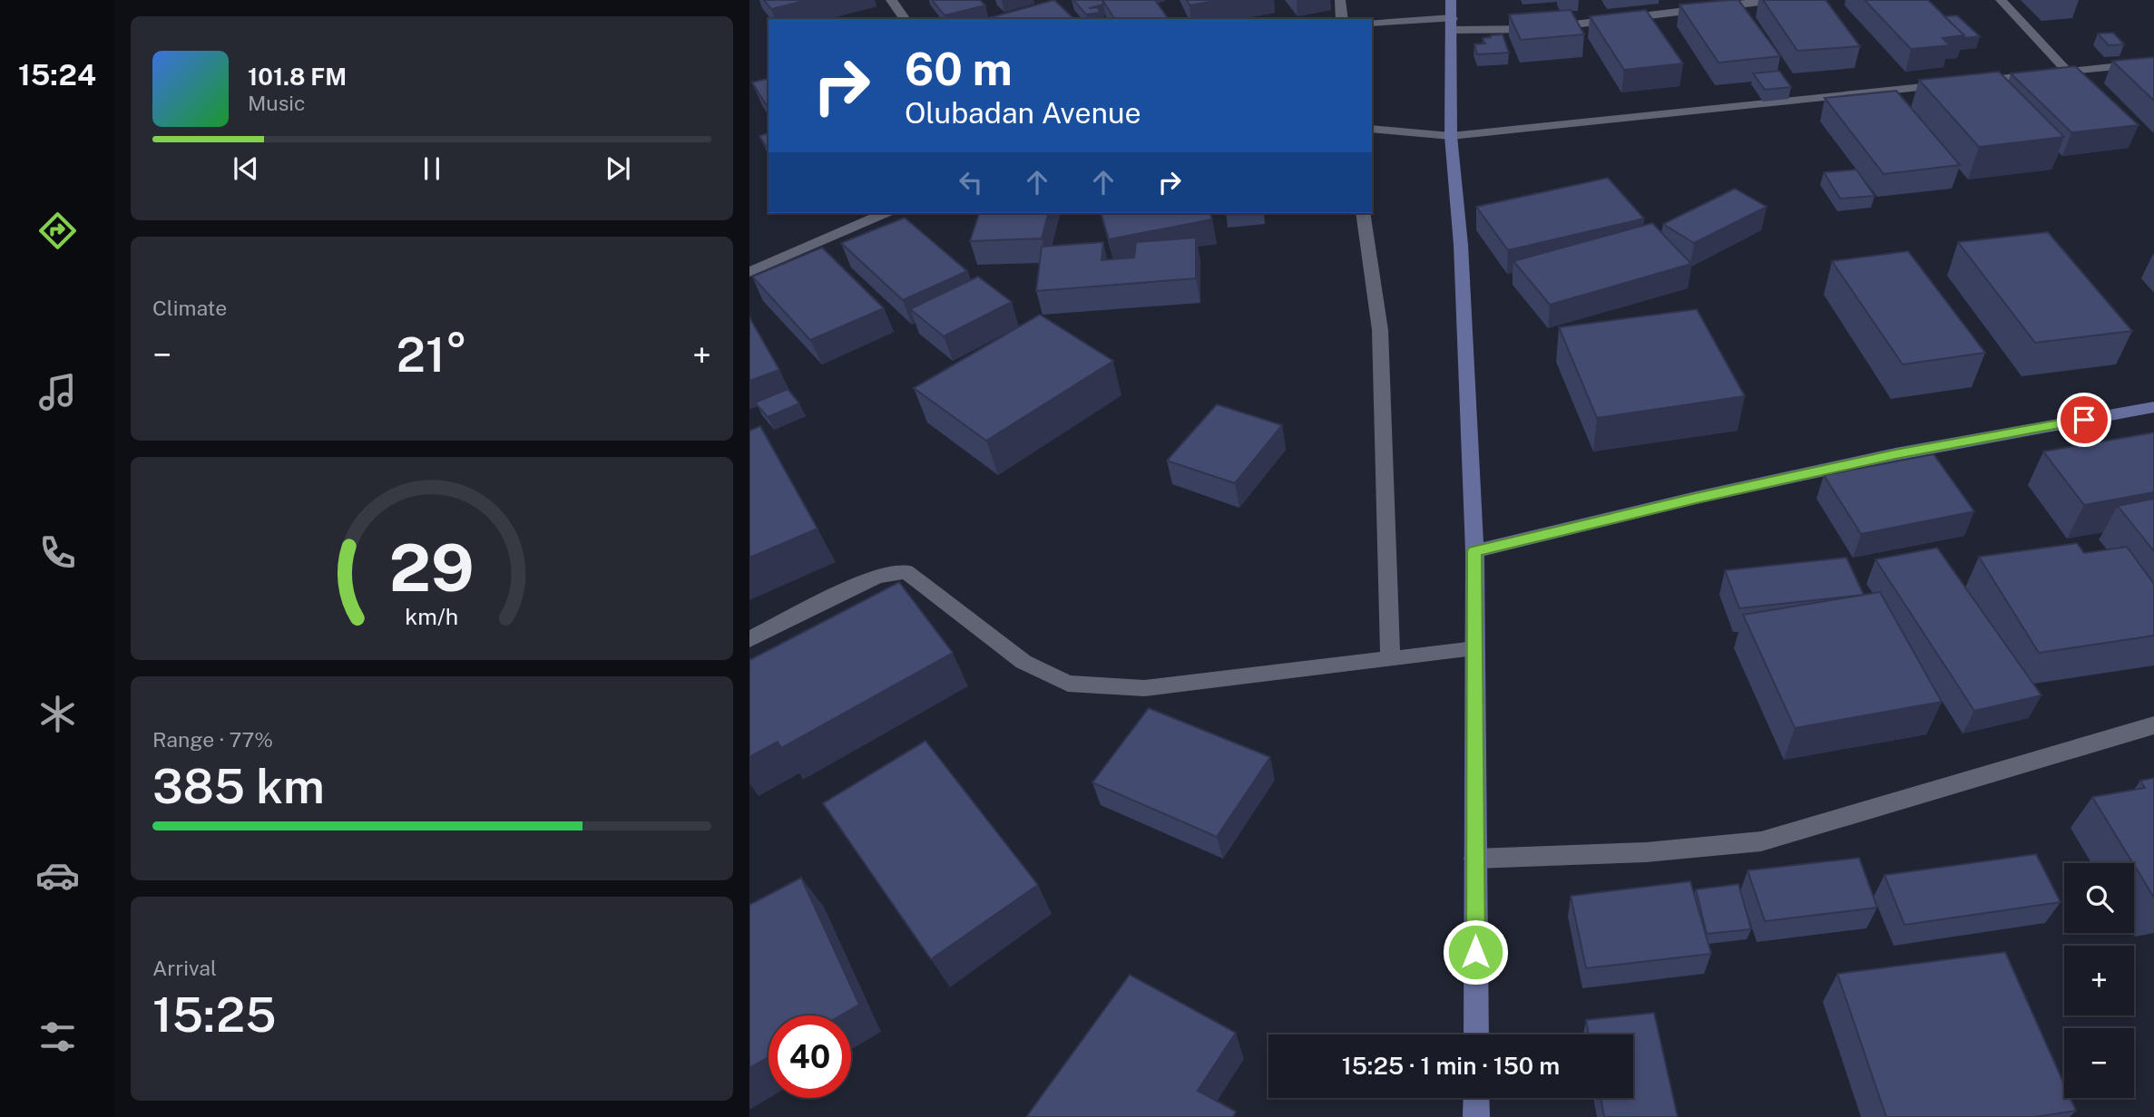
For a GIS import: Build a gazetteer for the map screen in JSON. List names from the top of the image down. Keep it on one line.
{"page":{"tabs":"15:24","turn":["60 m","Olubadan Avenue"],"song":["101.8 FM","Music"],"tile":["Climate",["Range · 77%","385 km"],["Arrival","15:25"]],"heat":["−","21°","+"],"map_buttons":["+","−"],"limit":"40","trip":"15:25 · 1 min · 150 m","gauge":["29","km/h"]}}
